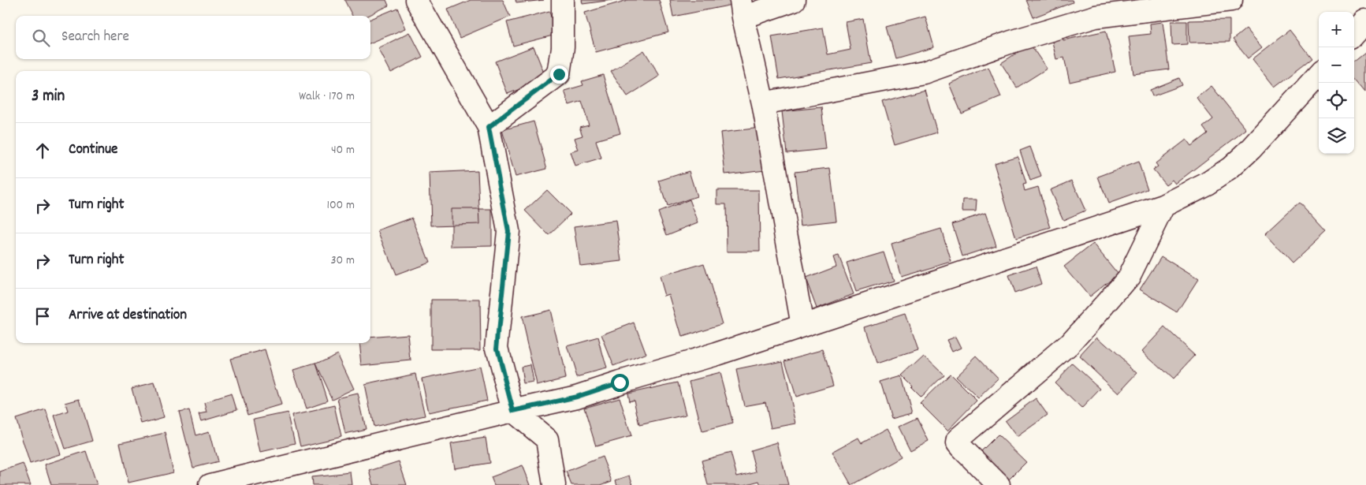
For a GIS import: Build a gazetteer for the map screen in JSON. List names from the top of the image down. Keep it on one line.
{"page":{"map_buttons":["+","−"],"search":"Search here","heading":["3 min","Walk · 170 m"],"list":[["Continue","40 m"],["Turn right","100 m"],["Turn right","30 m"],"Arrive at destination"]}}
